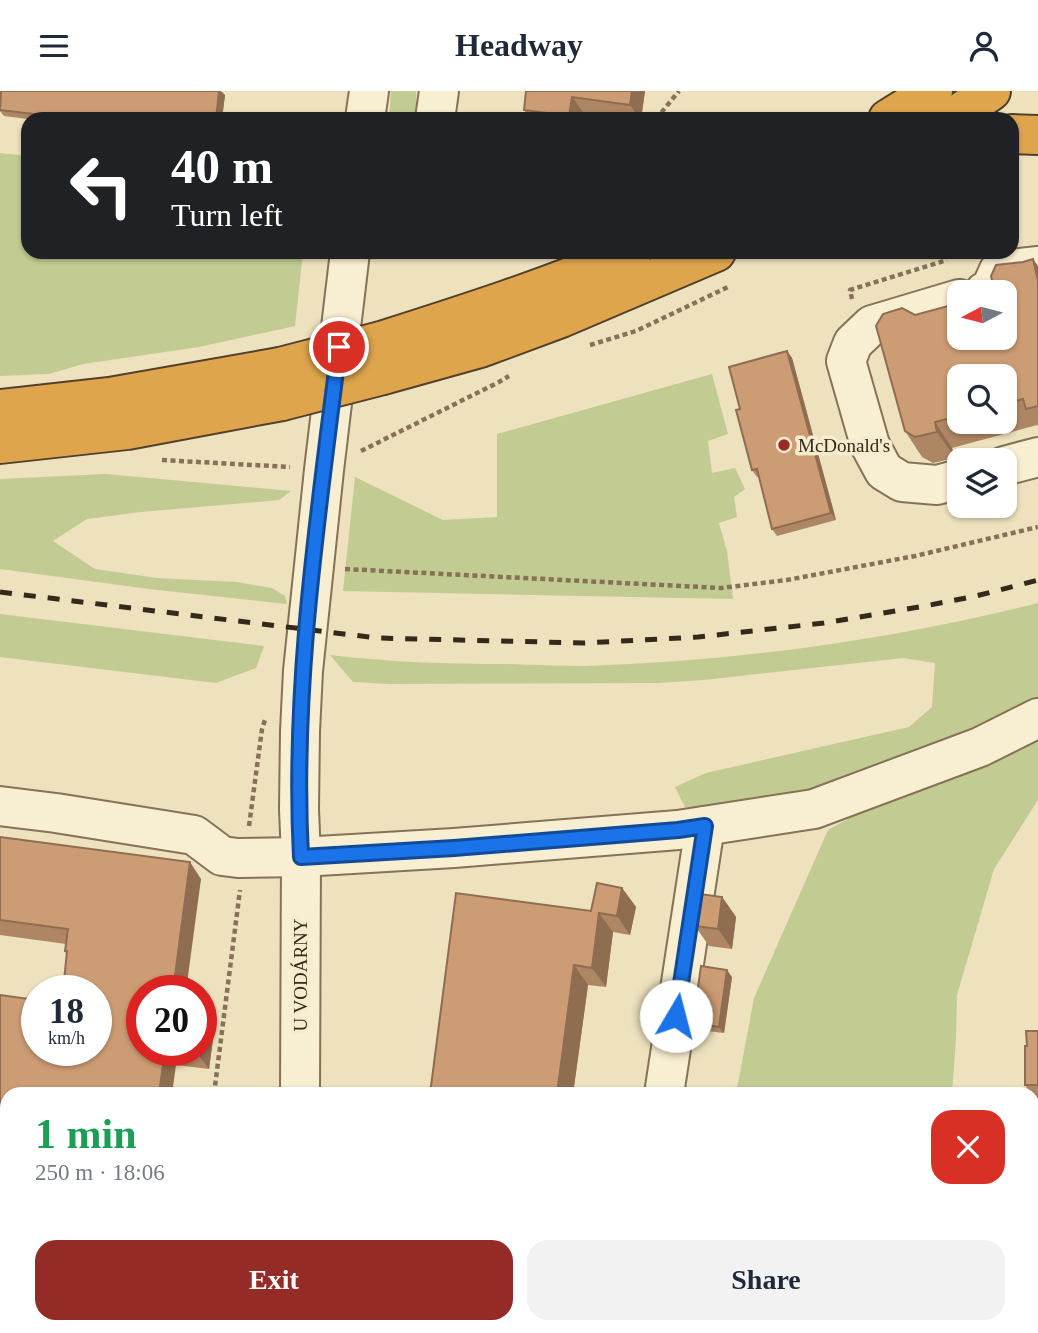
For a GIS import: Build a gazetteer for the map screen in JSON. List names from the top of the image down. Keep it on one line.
{"streets":{"street":["U VODÁRNY"]},"places":["McDonald's"],"north":"left","page":{"header":"Headway","turn":["40 m","Turn left"],"speed":"18 km/h","limit":"20","heading":["1 min","250 m · 18:06"],"buttons":["Exit","Share"]}}
